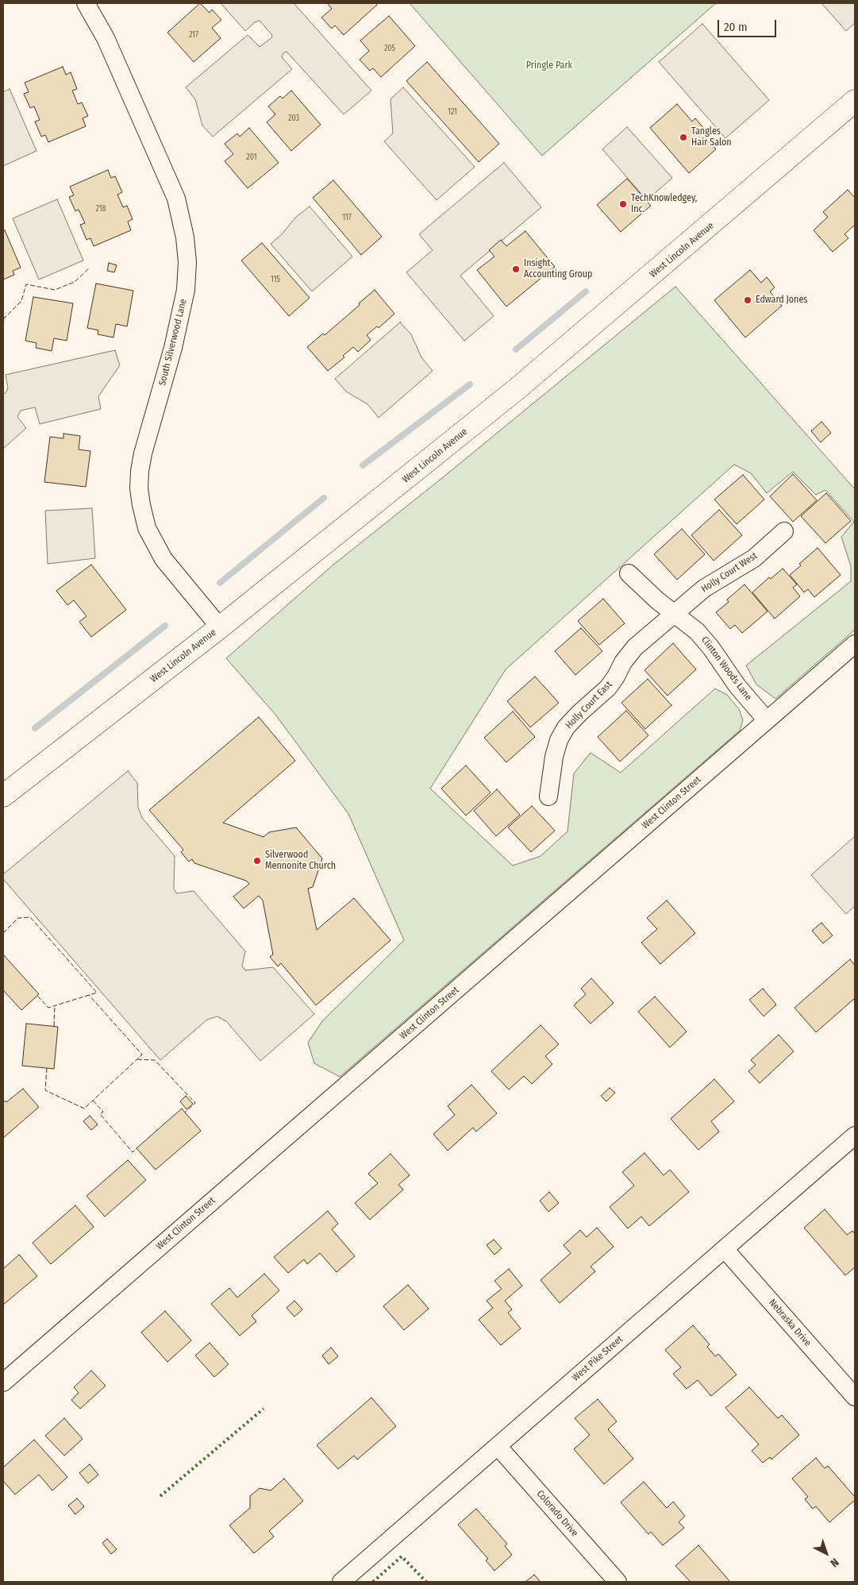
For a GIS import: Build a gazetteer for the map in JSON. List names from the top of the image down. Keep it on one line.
{"streets":{"street":["West Lincoln Avenue","South Silverwood Lane","Holly Court West","Clinton Woods Lane","Holly Court East","West Clinton Street","Nebraska Drive","West Pike Street","Colorado Drive"]},"crossings":[["West Lincoln Avenue","South Silverwood Lane"],["Holly Court West","Clinton Woods Lane"],["Holly Court West","Holly Court East"],["Clinton Woods Lane","Holly Court East"],["Clinton Woods Lane","West Clinton Street"],["Nebraska Drive","West Pike Street"],["West Pike Street","Colorado Drive"]],"parks":["Pringle Park"],"places":["Tangles Hair Salon","TechKnowledgey, Inc.","Insight Accounting Group","Edward Jones","Silverwood Mennonite Church"],"house_numbers":["217","205","121","203","201","218","117","115"],"scale_bar":"20 m","north":"bottom right"}
